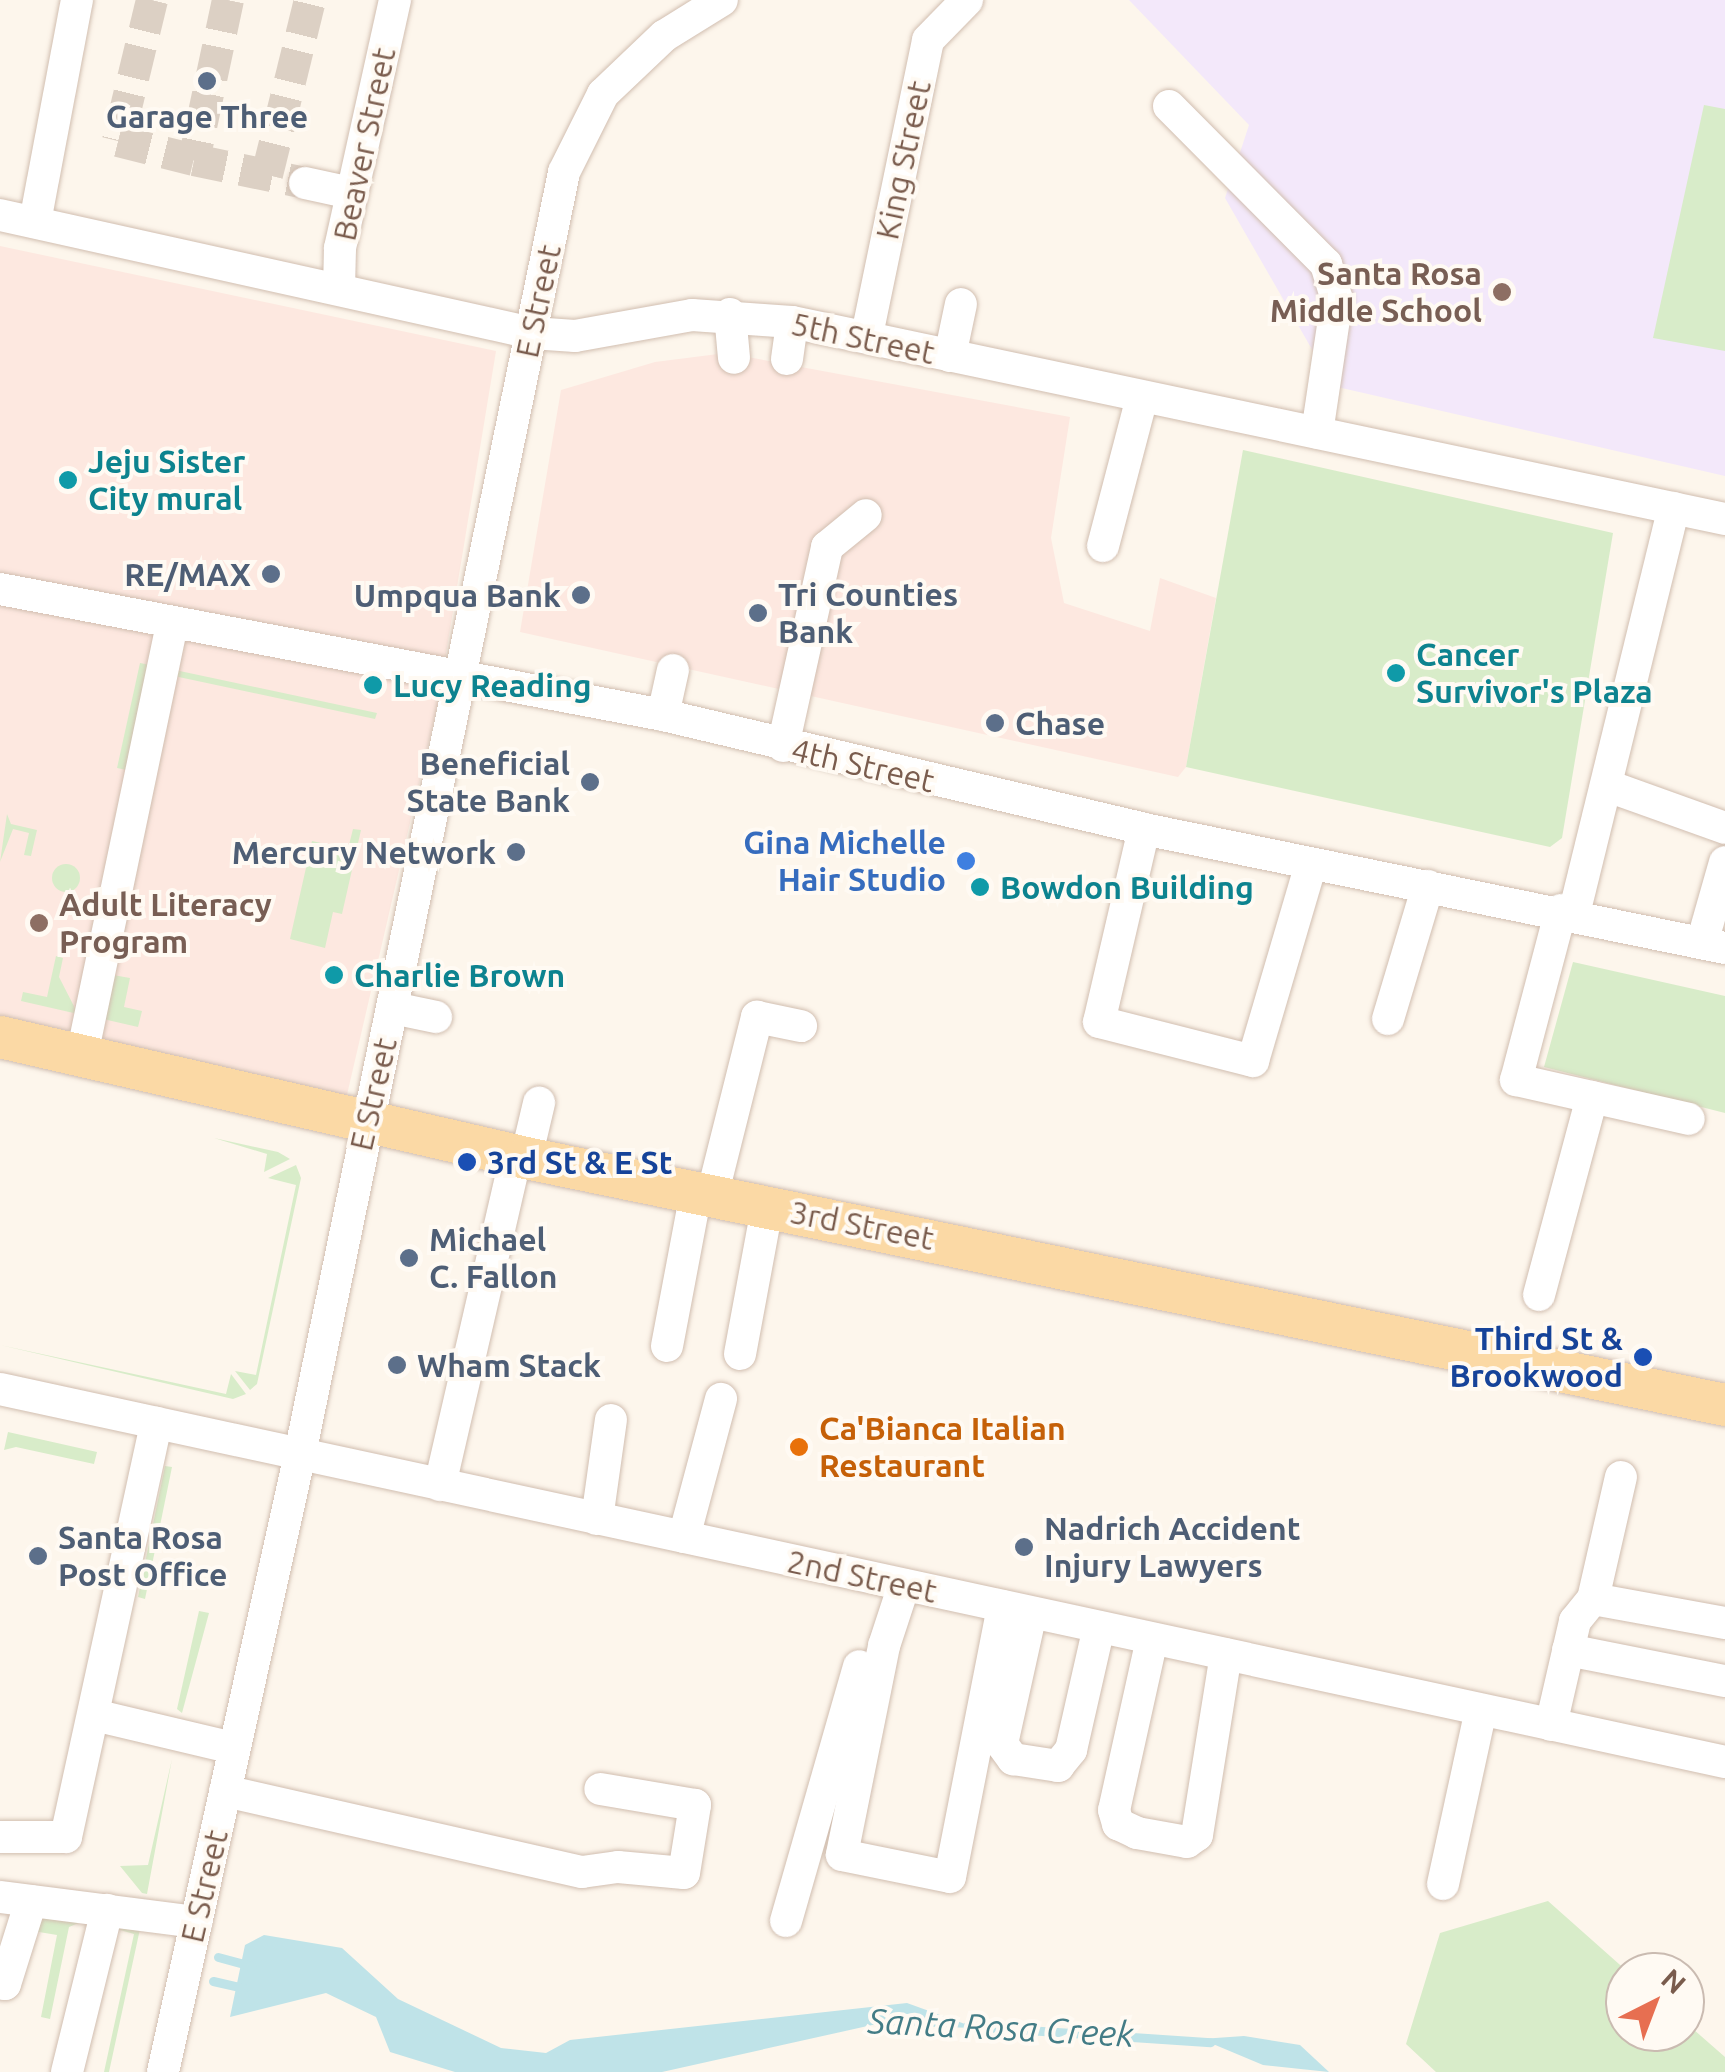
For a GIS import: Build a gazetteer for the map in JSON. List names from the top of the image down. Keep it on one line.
{"streets":{"main road":["3rd Street"],"street":["Beaver Street","King Street","E Street","5th Street","4th Street","2nd Street"]},"crossings":[["Beaver Street","5th Street"],["King Street","5th Street"],["E Street","5th Street"],["E Street","4th Street"],["E Street","3rd Street"],["E Street","2nd Street"]],"water":["Santa Rosa Creek"],"places":["Garage Three","Santa Rosa Middle School","Jeju Sister City mural","RE/MAX","Umpqua Bank","Tri Counties Bank","Cancer Survivor's Plaza","Lucy Reading","Chase","Beneficial State Bank","Mercury Network","Gina Michelle Hair Studio","Bowdon Building","Adult Literacy Program","Charlie Brown","3rd St & E St","Michael C. Fallon","Third St & Brookwood","Wham Stack","Ca'Bianca Italian Restaurant","Nadrich Accident Injury Lawyers","Santa Rosa Post Office"],"north":"top right"}
